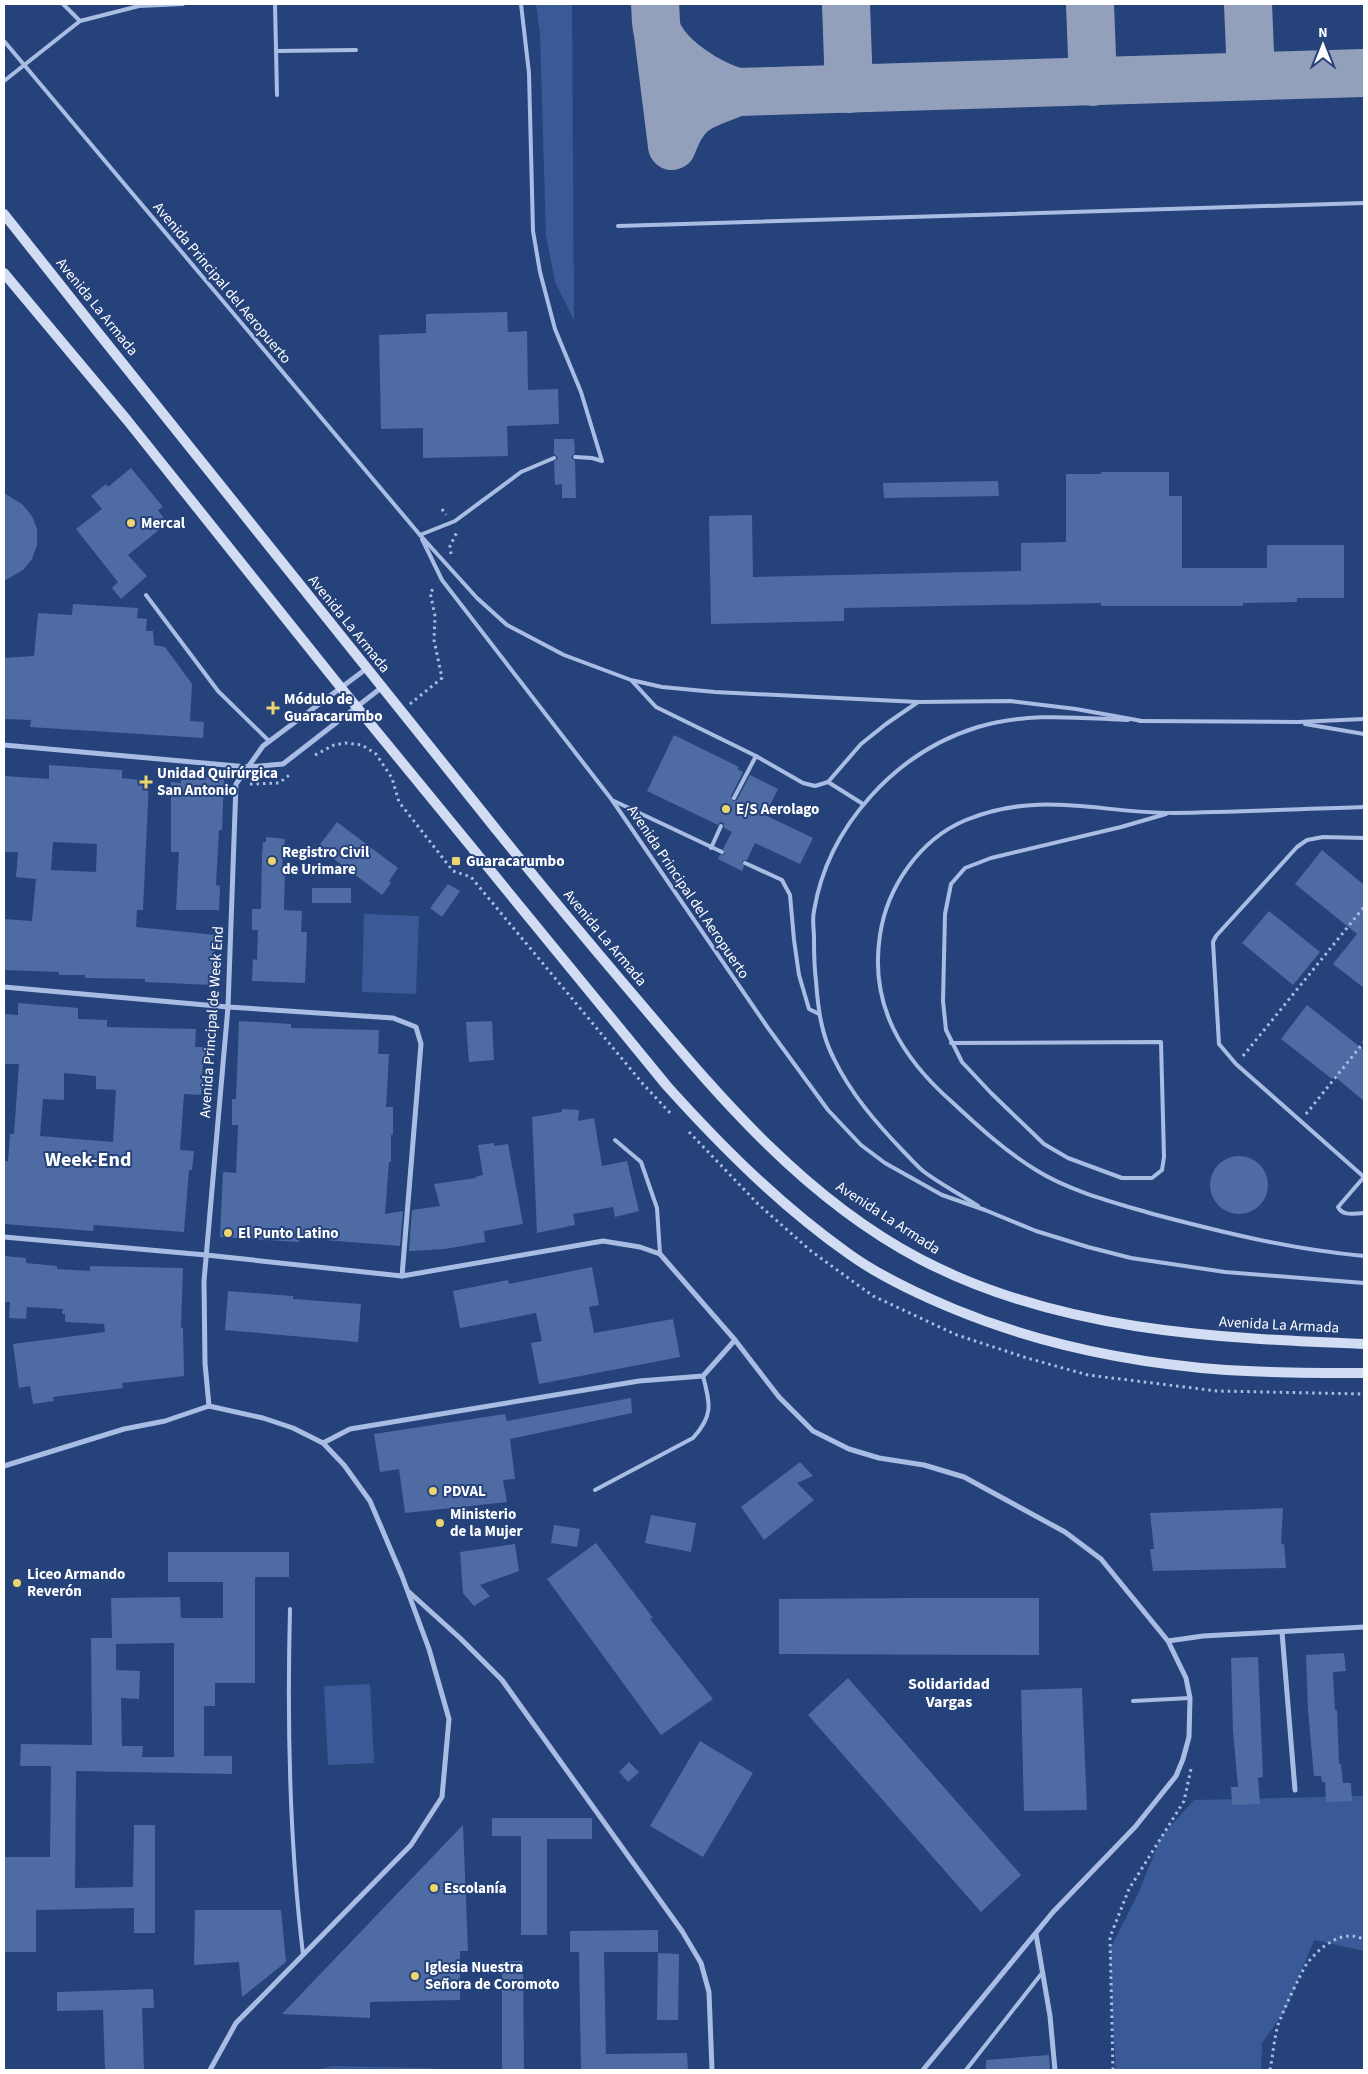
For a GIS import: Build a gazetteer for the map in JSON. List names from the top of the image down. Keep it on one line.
{"streets":{"main road":["Avenida La Armada"],"street":["Avenida Principal de Week End"],"lane":["Avenida Principal del Aeropuerto"]},"crossings":[["Avenida La Armada","Avenida Principal de Week End"]],"districts":["Week-End","Solidaridad Vargas"],"places":{"other":["Mercal","E/S Aerolago","Registro Civil de Urimare","El Punto Latino","PDVAL","Ministerio de la Mujer","Liceo Armando Reverón","Escolanía","Iglesia Nuestra Señora de Coromoto"],"health":["Módulo de Guaracarumbo","Unidad Quirúrgica San Antonio"],"transit":["Guaracarumbo"]},"north":"top"}
